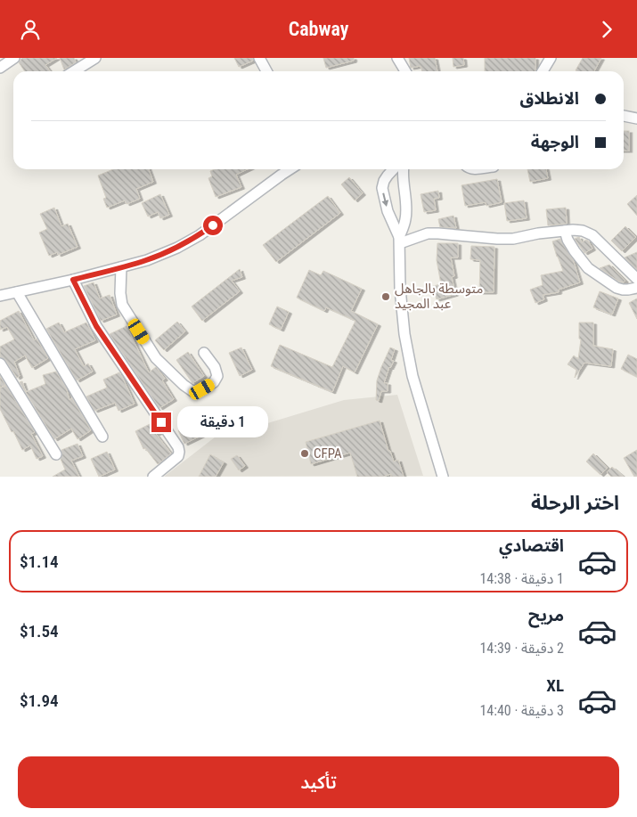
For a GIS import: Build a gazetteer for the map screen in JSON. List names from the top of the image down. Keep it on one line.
{"places":["متوسطة بالجاهل عبد المجيد","CFPA"],"page":{"header":"Cabway","banner":["الانطلاق","الوجهة"],"bubble":"1 دقيقة","heading":"اختر الرحلة","list":[{"name":"اقتصادي","note":"1 دقيقة · 14:38","value":"$1.14"},{"name":"مريح","note":"2 دقيقة · 14:39","value":"$1.54"},{"name":"XL","note":"3 دقيقة · 14:40","value":"$1.94"}],"buttons":"تأكيد"}}
